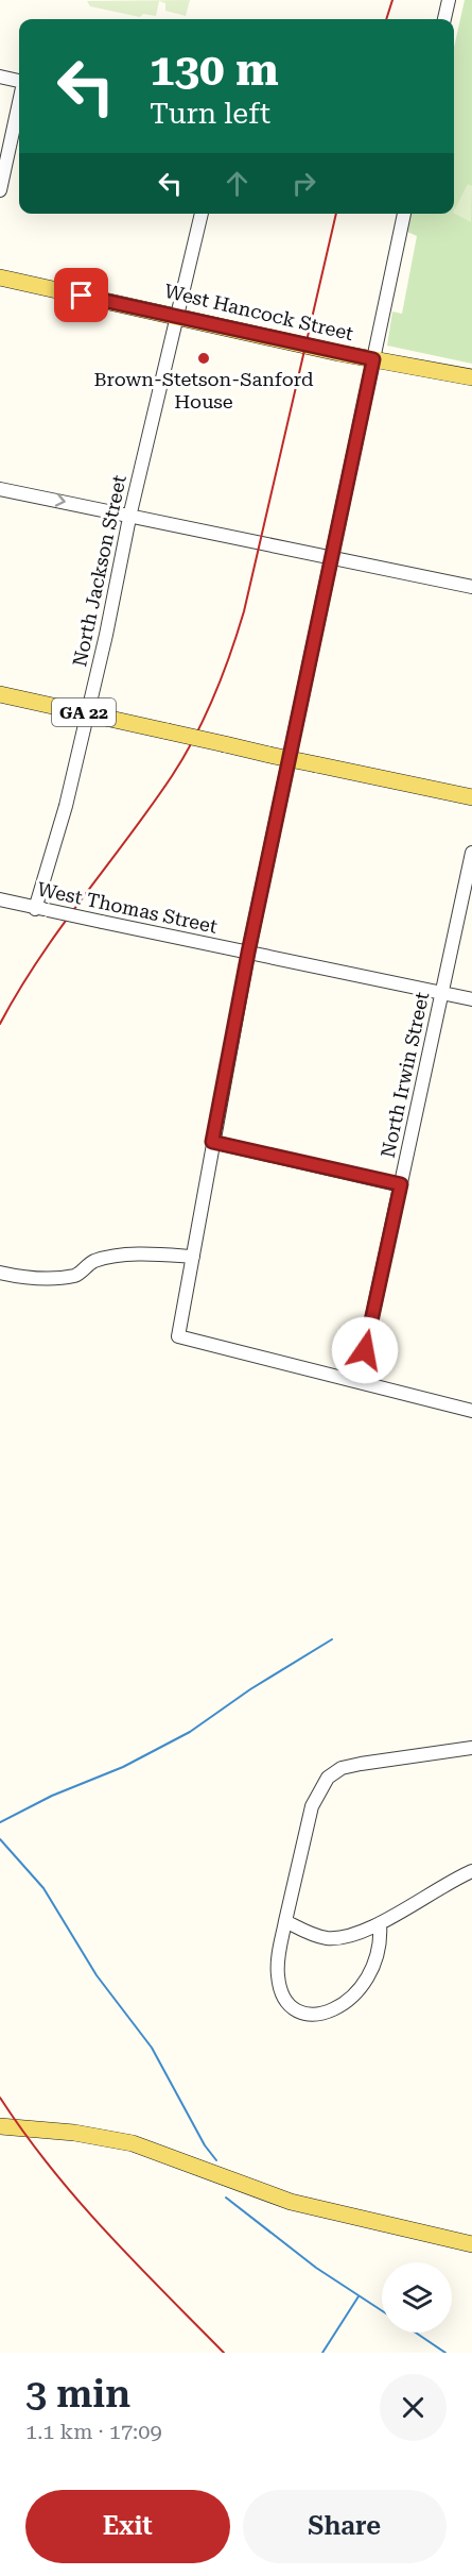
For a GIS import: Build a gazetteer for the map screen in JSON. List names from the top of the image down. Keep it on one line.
{"streets":{"main road":["West Hancock Street","GA 22"],"street":["North Jackson Street","West Thomas Street","North Irwin Street"]},"crossings":[["West Hancock Street","North Jackson Street"],["North Jackson Street","GA 22"],["North Jackson Street","West Thomas Street"],["West Thomas Street","North Irwin Street"]],"places":["Brown-Stetson-Sanford House"],"page":{"turn":["130 m","Turn left"],"heading":["3 min","1.1 km · 17:09"],"buttons":["Exit","Share"]}}
